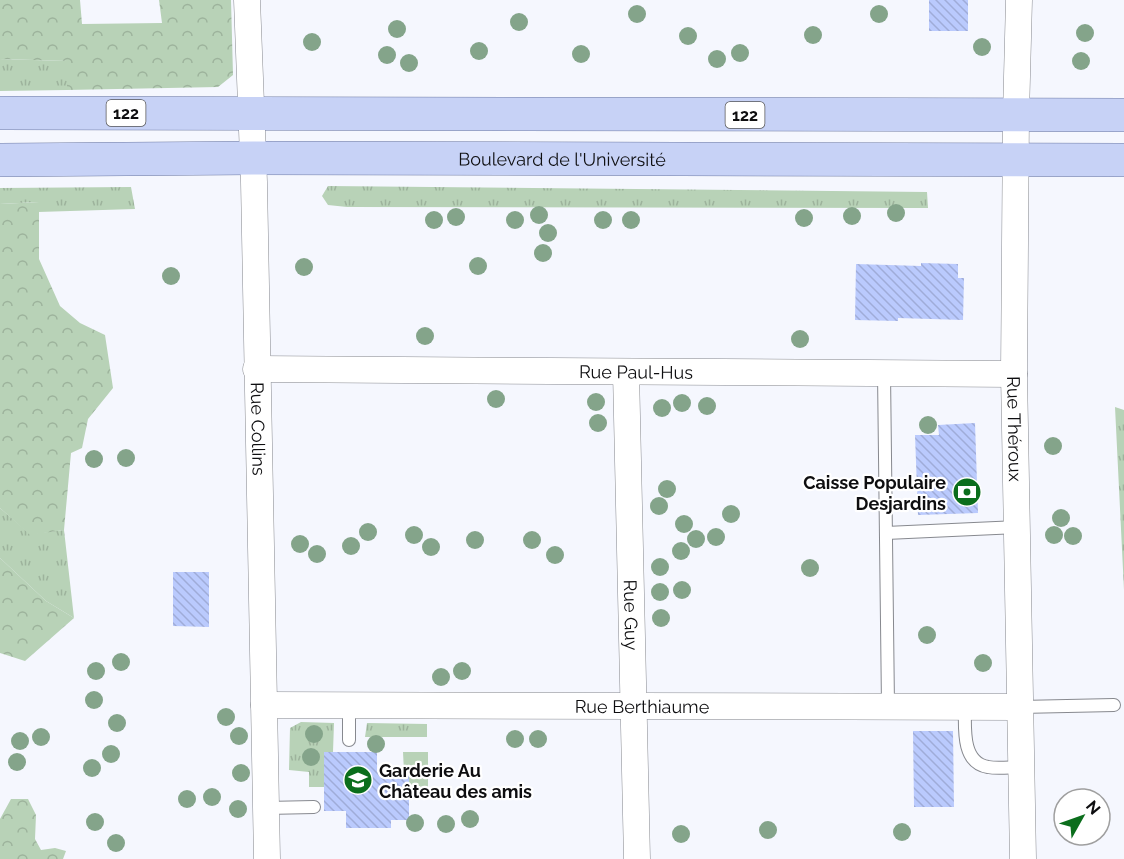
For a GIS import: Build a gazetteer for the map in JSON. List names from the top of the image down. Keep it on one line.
{"streets":{"main road":["122","Boulevard de l'Université"],"street":["Rue Paul-Hus","Rue Collins","Rue Théroux","Rue Guy","Rue Berthiaume"]},"crossings":[["122","Rue Collins"],["122","Rue Théroux"],["Boulevard de l'Université","Rue Collins"],["Boulevard de l'Université","Rue Théroux"],["Rue Paul-Hus","Rue Collins"],["Rue Paul-Hus","Rue Théroux"],["Rue Paul-Hus","Rue Guy"],["Rue Collins","Rue Berthiaume"],["Rue Théroux","Rue Berthiaume"],["Rue Guy","Rue Berthiaume"]],"places":{"bank":["Caisse Populaire Desjardins"],"school or university":["Garderie Au Château des amis"]},"north":"top right"}
